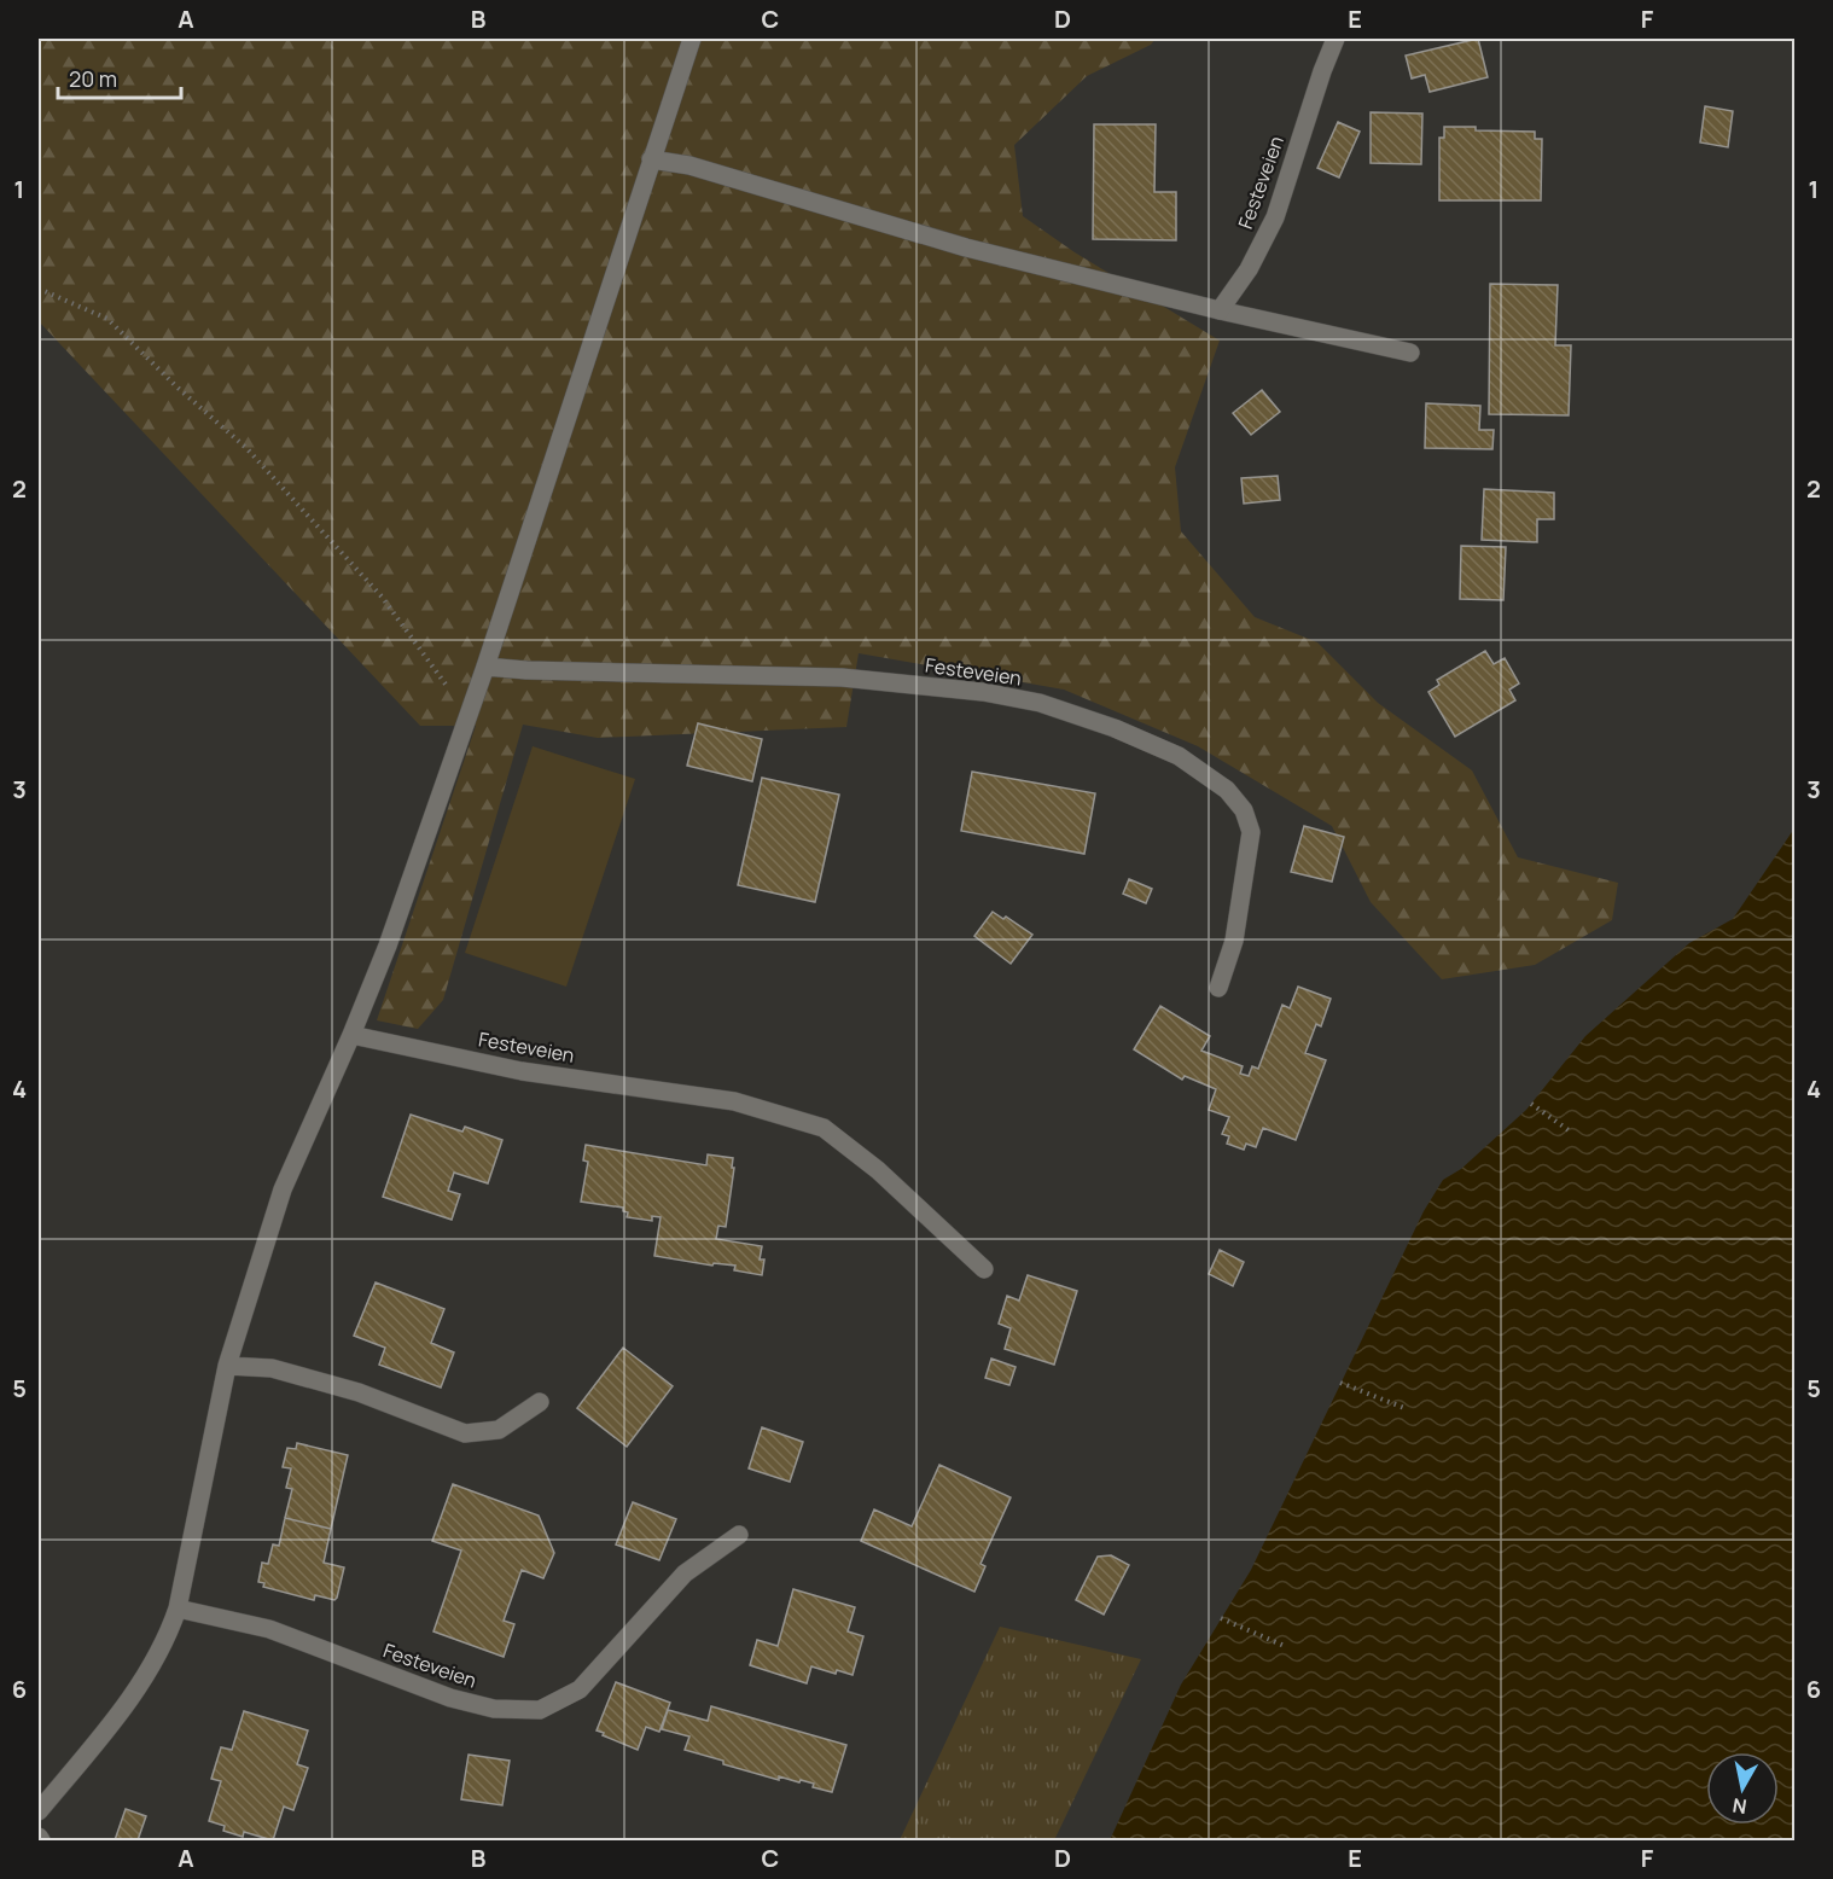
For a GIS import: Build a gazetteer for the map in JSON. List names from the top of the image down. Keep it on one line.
{"streets":{"street":["Festeveien"]},"scale_bar":"20 m","north":"bottom","grid":{"columns":["A","B","C","D","E","F"],"rows":["1","2","3","4","5","6"]}}
